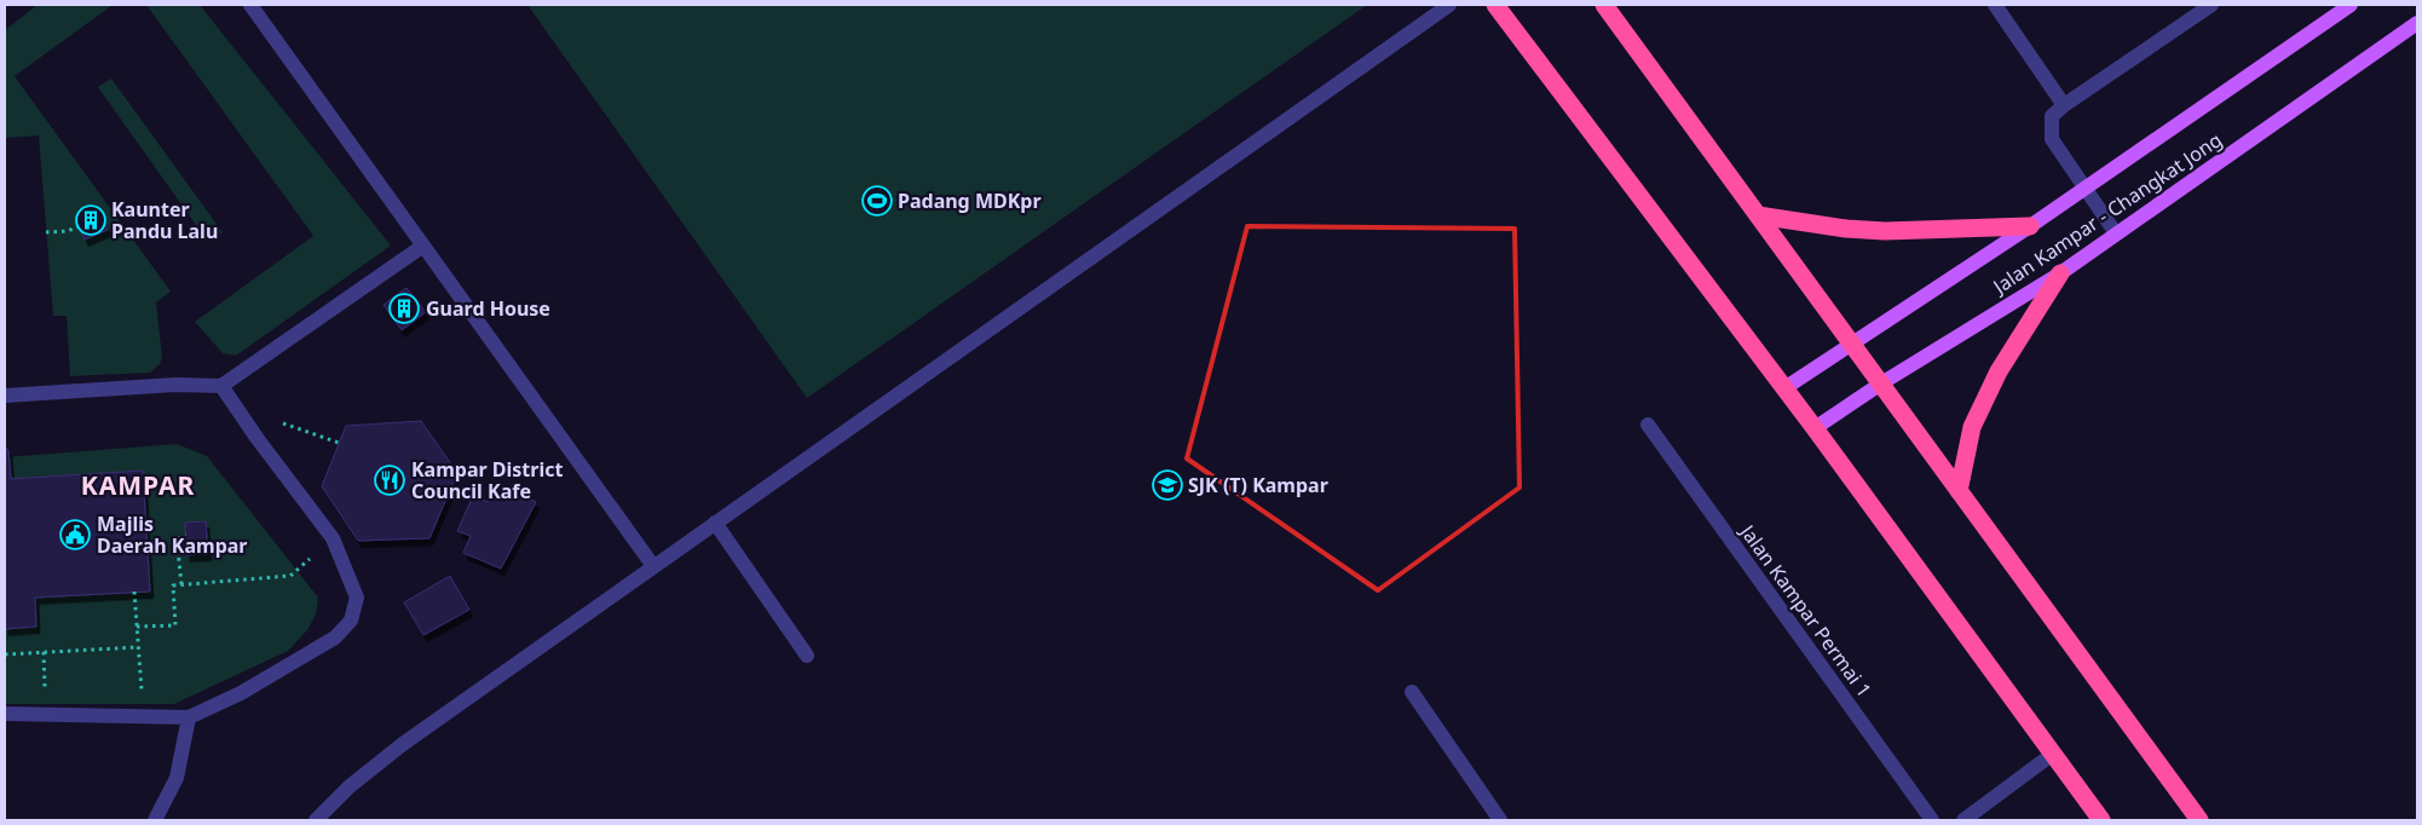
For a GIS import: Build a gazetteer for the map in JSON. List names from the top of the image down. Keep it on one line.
{"streets":{"main road":["Jalan Kampar - Changkat Jong"],"street":["Jalan Kampar Permai 1"]},"districts":["KAMPAR"],"places":{"sports":["Padang MDKpr"],"building":["Kaunter Pandu Lalu","Guard House"],"restaurant":["Kampar District Council Kafe"],"school or university":["SJK (T) Kampar"],"public building":["Majlis Daerah Kampar"]}}
